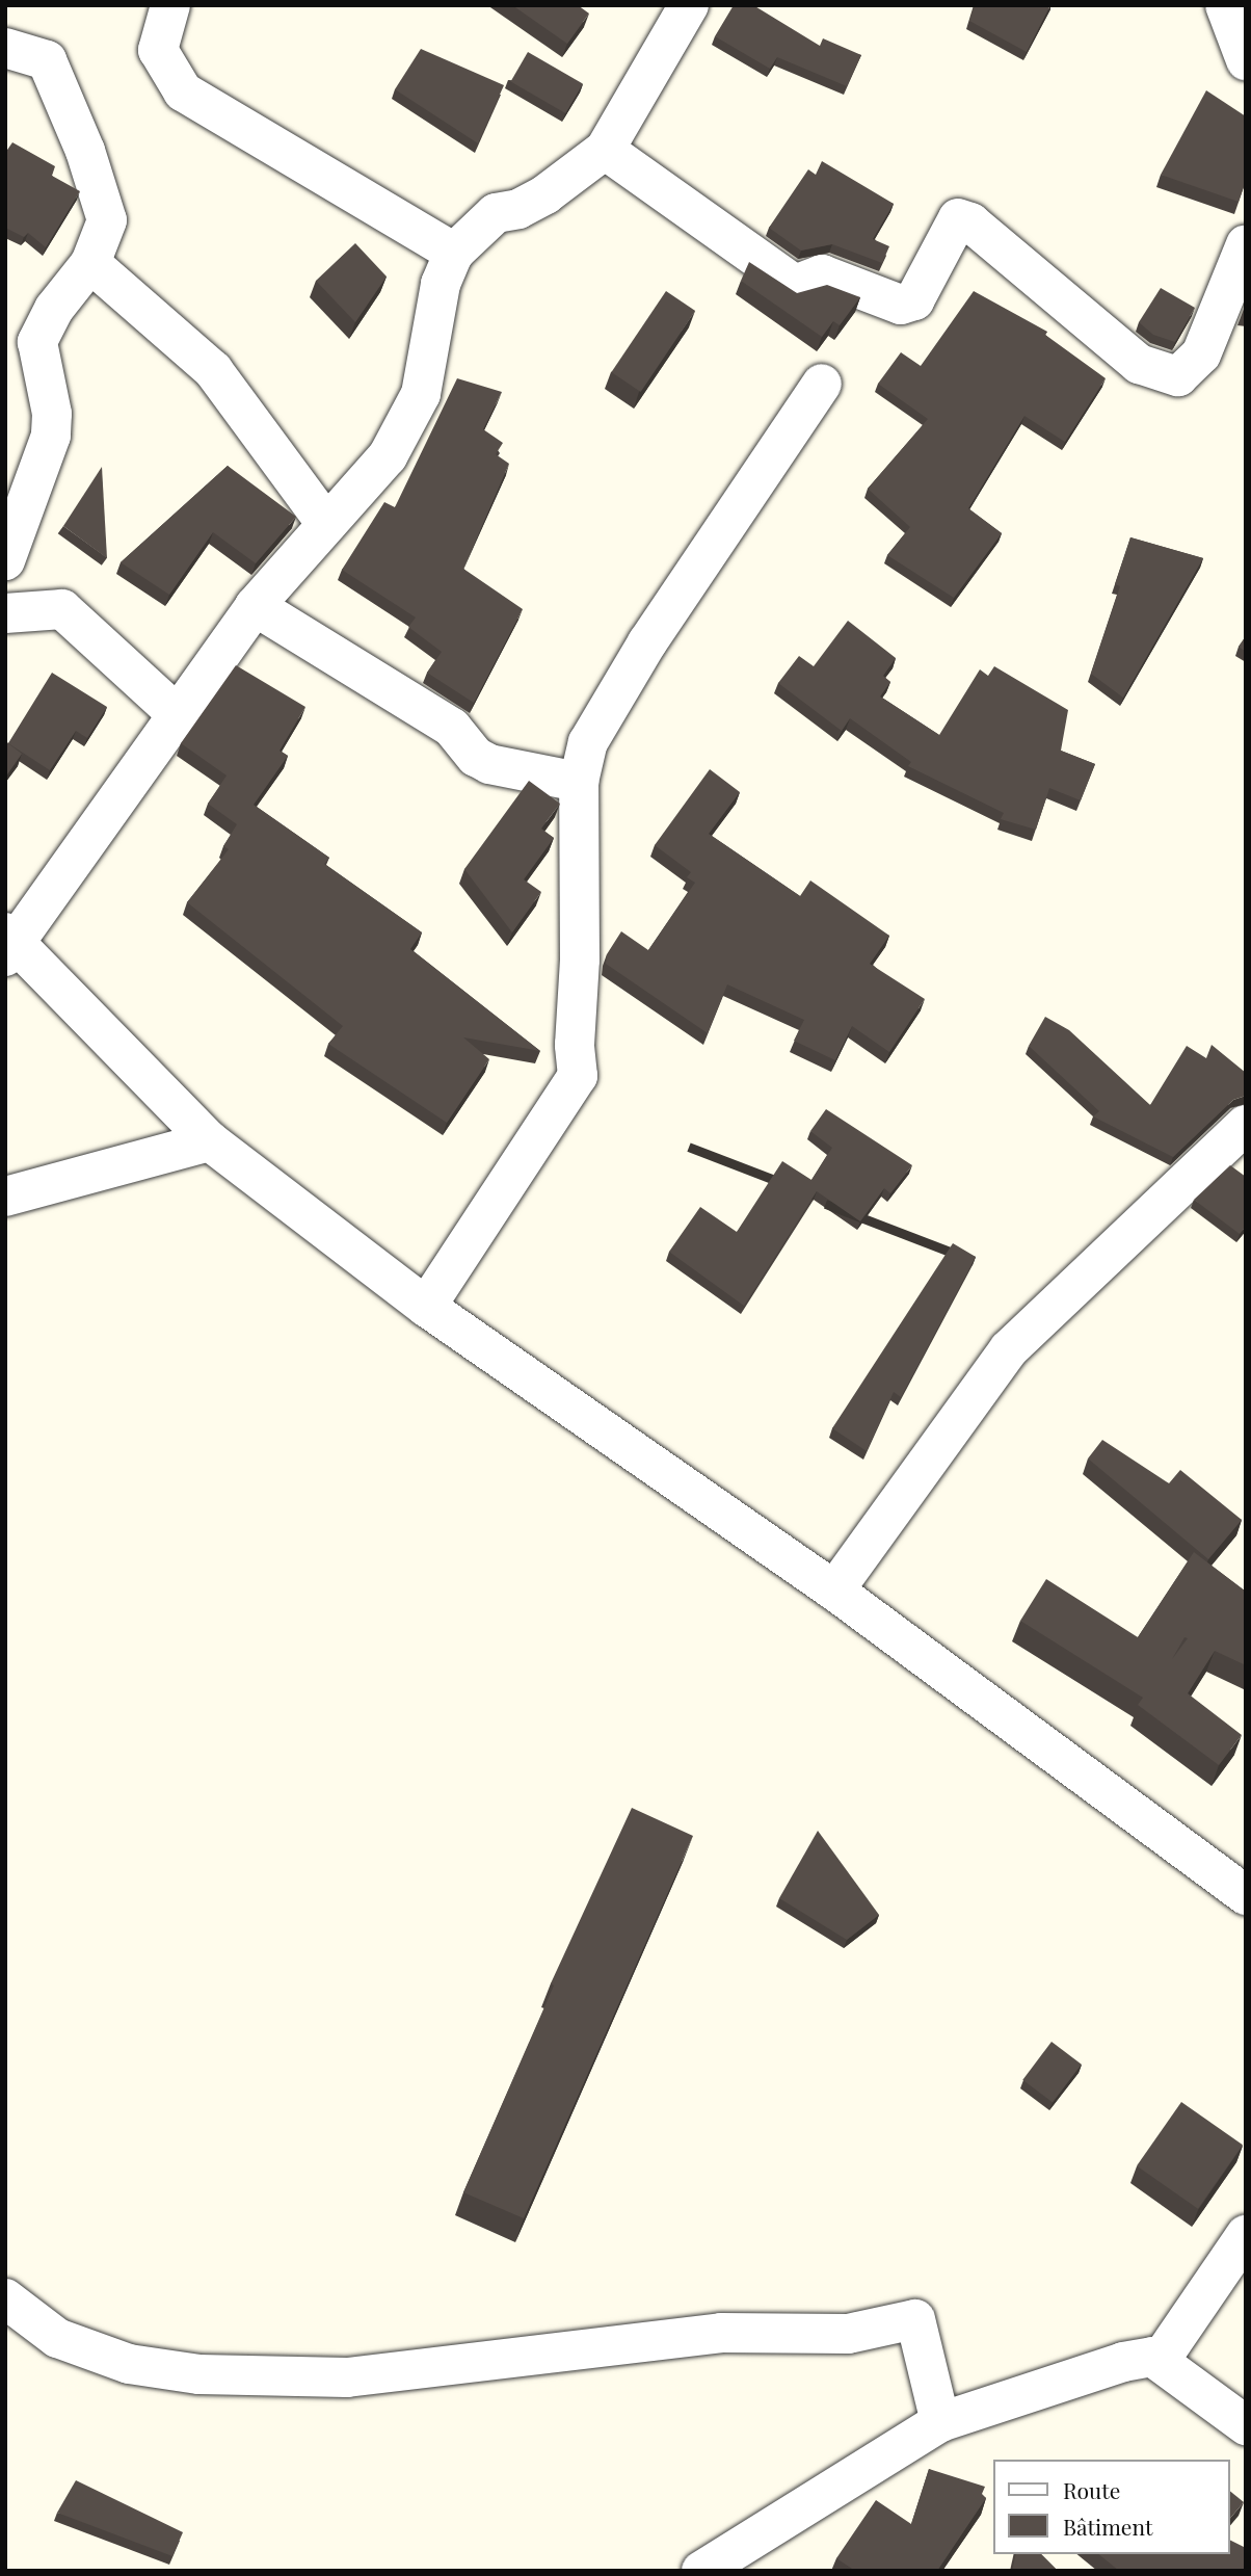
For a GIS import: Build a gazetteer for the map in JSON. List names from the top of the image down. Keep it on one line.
{"legend":["Route","Bâtiment"]}
